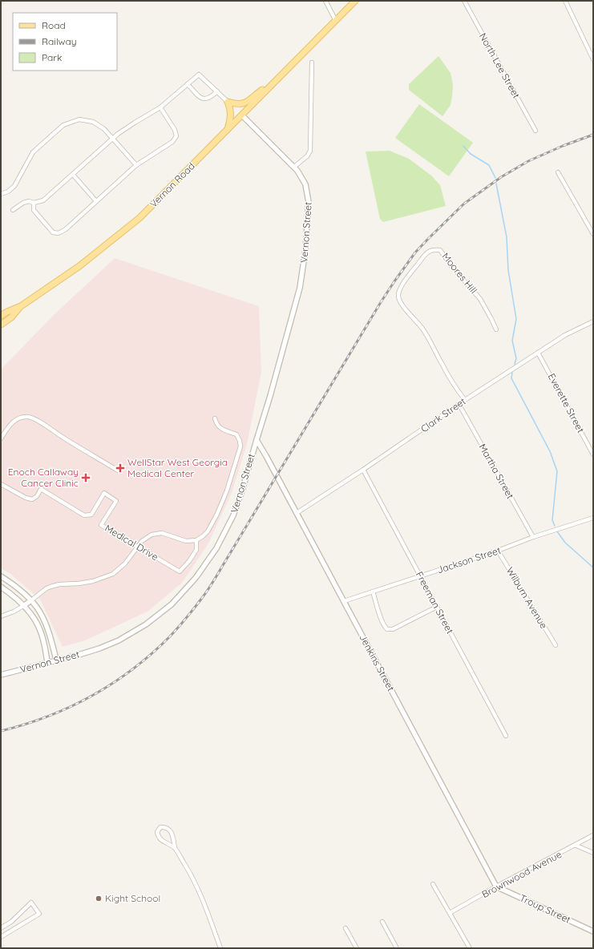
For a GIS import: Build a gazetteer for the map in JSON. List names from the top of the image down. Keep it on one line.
{"streets":{"main road":["Vernon Road"],"street":["North Lee Street","Vernon Street","Moores Hill","Everette Street","Clark Street","Martha Street","Medical Drive","Jackson Street","Wilburn Avenue","Freeman Street","Jenkins Street","Brownwood Avenue","Troup Street"]},"crossings":[["Vernon Road","Vernon Street"],["Vernon Street","Jenkins Street"],["Moores Hill","Clark Street"],["Everette Street","Clark Street"],["Clark Street","Martha Street"],["Clark Street","Freeman Street"],["Clark Street","Jenkins Street"],["Martha Street","Jackson Street"],["Jackson Street","Wilburn Avenue"],["Jackson Street","Freeman Street"],["Jackson Street","Jenkins Street"],["Jenkins Street","Brownwood Avenue"],["Jenkins Street","Troup Street"],["Brownwood Avenue","Troup Street"]],"places":{"health":["WellStar West Georgia Medical Center","Enoch Callaway Cancer Clinic"],"other":["Kight School"]},"legend":["Road","Railway","Park"]}
